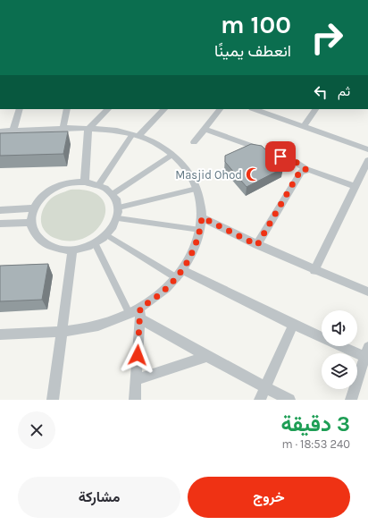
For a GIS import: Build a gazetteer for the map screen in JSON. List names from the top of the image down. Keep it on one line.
{"places":{"mosque":["Masjid Ohod"]},"page":{"turn":["100 m","انعطف يمينًا"],"then":"ثم","heading":["3 دقيقة","240 m · 18:53"],"buttons":["خروج","مشاركة"]}}
